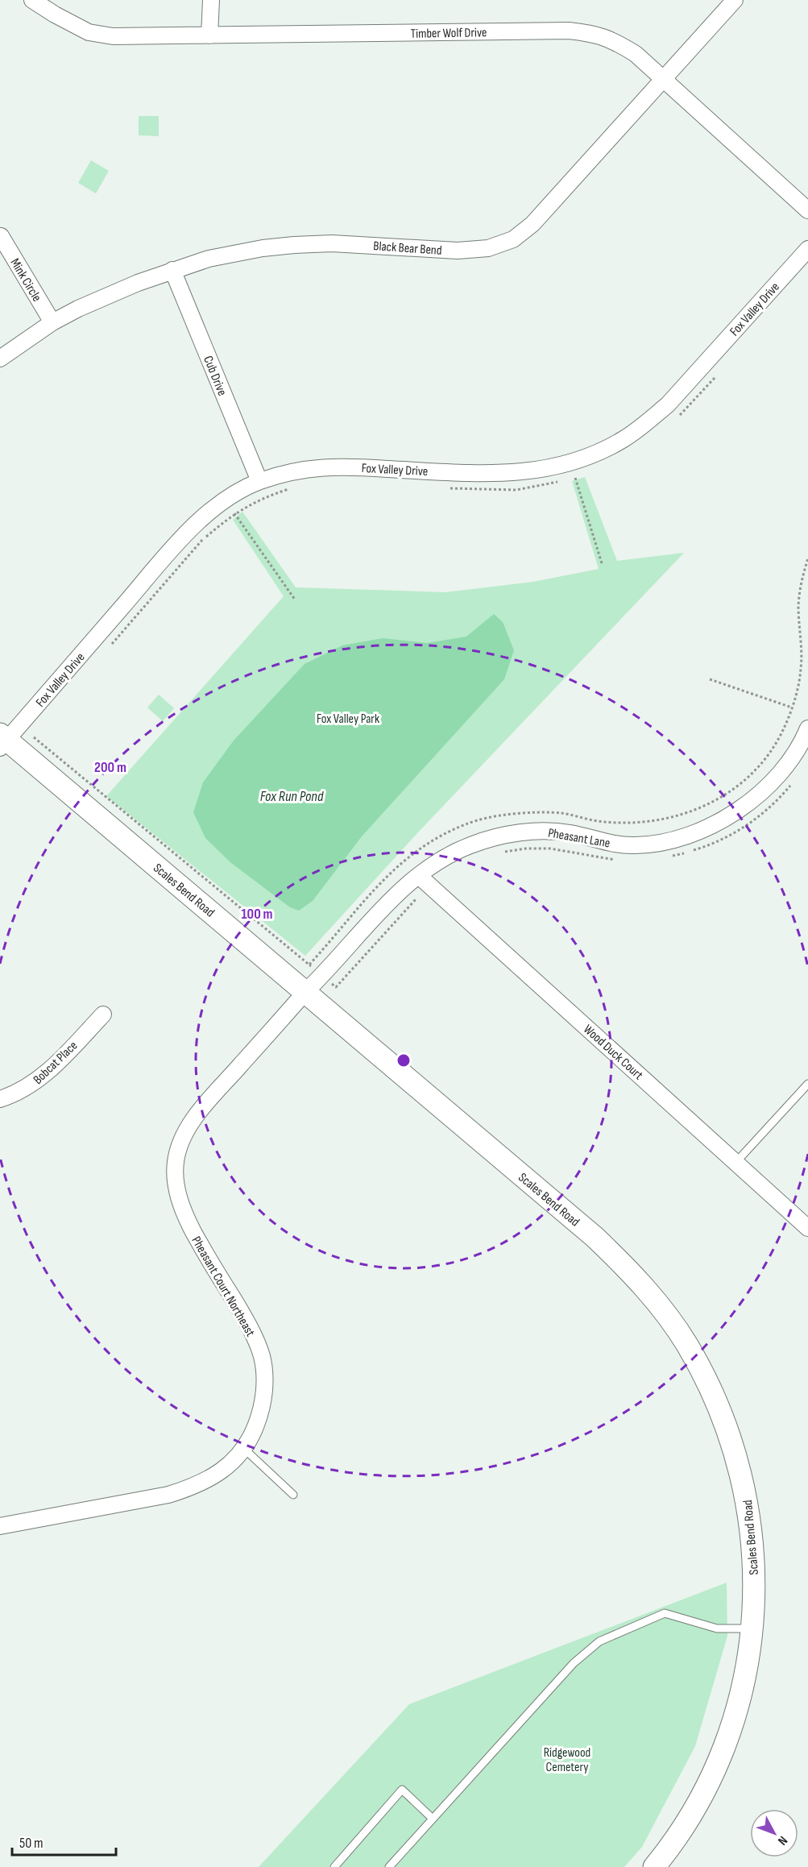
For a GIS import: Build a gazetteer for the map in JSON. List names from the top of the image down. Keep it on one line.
{"streets":{"street":["Timber Wolf Drive","Black Bear Bend","Mink Circle","Fox Valley Drive","Cub Drive","Pheasant Lane","Scales Bend Road","Wood Duck Court","Bobcat Place","Pheasant Court Northeast"]},"crossings":[["Timber Wolf Drive","Black Bear Bend"],["Black Bear Bend","Mink Circle"],["Black Bear Bend","Cub Drive"],["Fox Valley Drive","Cub Drive"],["Fox Valley Drive","Scales Bend Road"],["Pheasant Lane","Scales Bend Road"],["Pheasant Lane","Wood Duck Court"],["Pheasant Lane","Pheasant Court Northeast"],["Scales Bend Road","Pheasant Court Northeast"]],"water":["Fox Run Pond"],"parks":["Fox Valley Park","Ridgewood Cemetery"],"scale_bar":"50 m","north":"bottom right","rings":["200 m","100 m"]}
